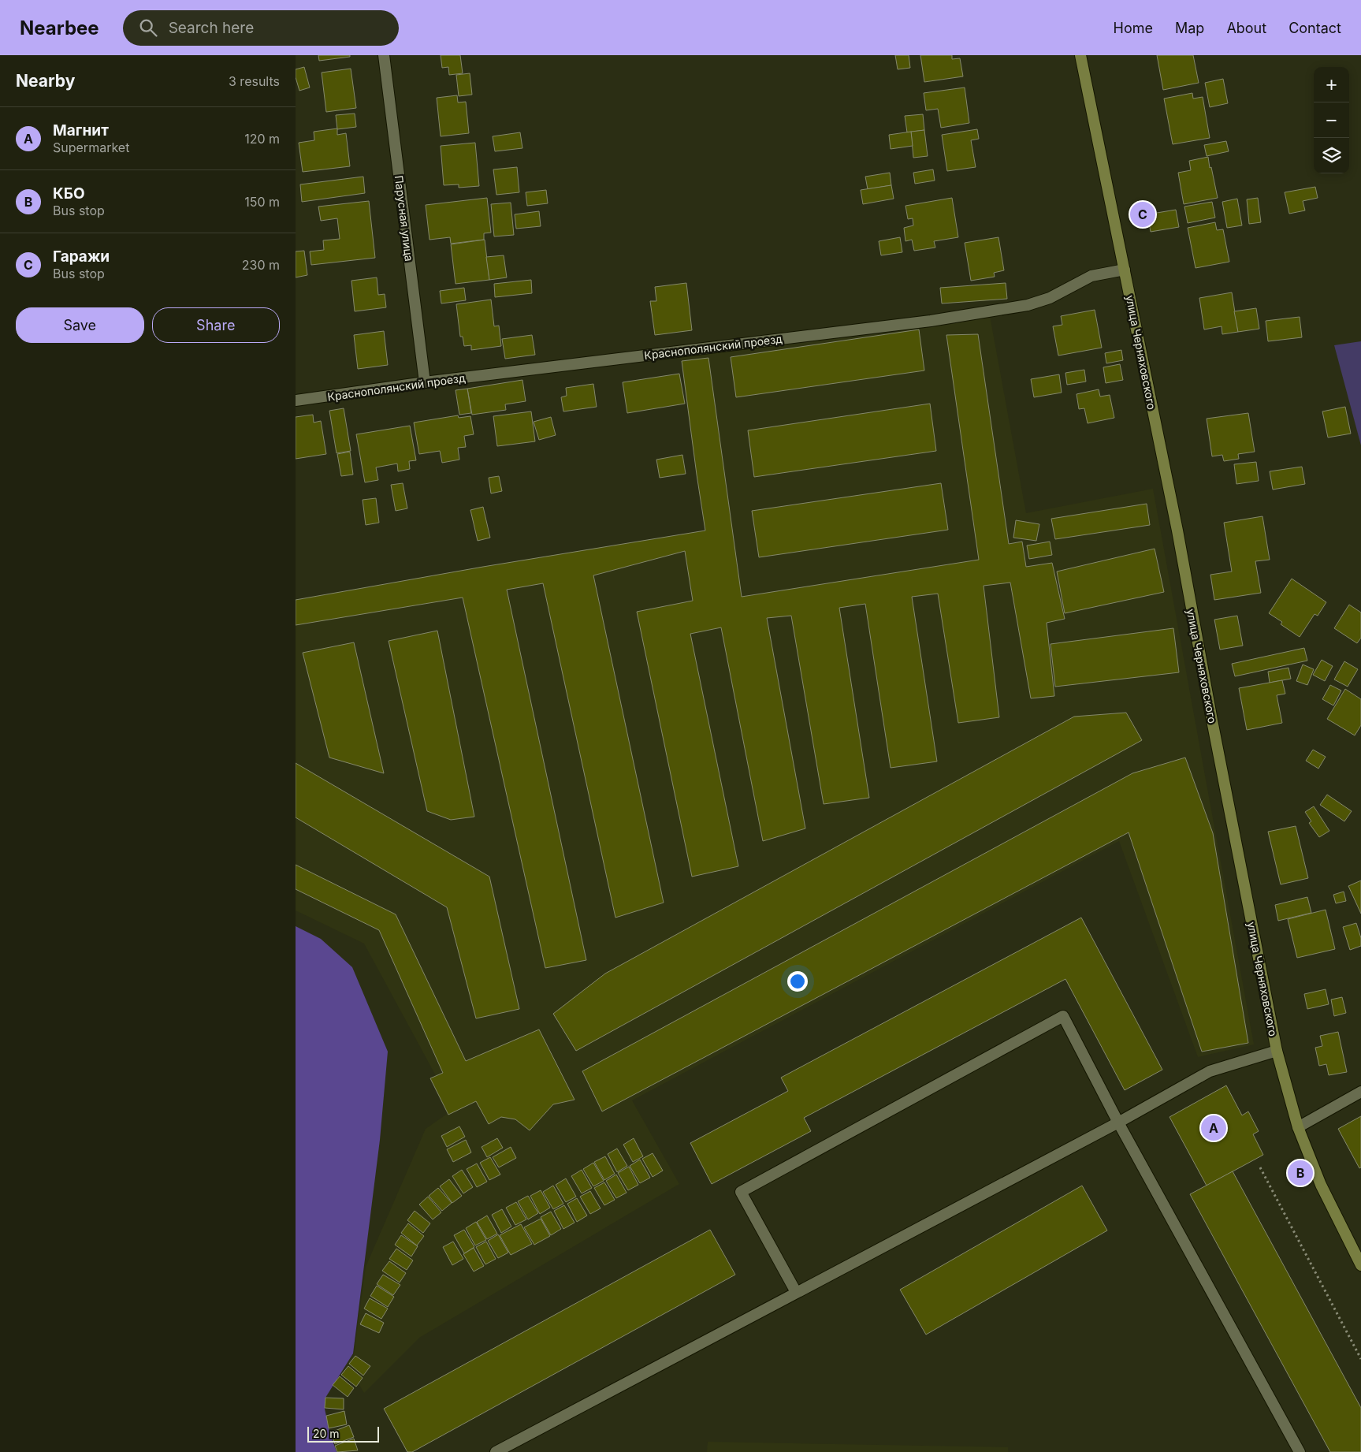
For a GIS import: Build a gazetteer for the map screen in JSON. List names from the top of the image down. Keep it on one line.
{"streets":{"main road":["улица Черняховского"],"street":["Парусная улица","Краснополянский проезд"]},"crossings":[["Парусная улица","Краснополянский проезд"],["Краснополянский проезд","улица Черняховского"]],"scale_bar":"20 m","page":{"header":"Nearbee","search":"Search here","nav":["Home","Map","About","Contact"],"heading":["Nearby","3 results"],"map_buttons":["+","−"],"list":[{"mark":"A","name":"Магнит","note":"Supermarket","value":"120 m"},{"mark":"B","name":"КБО","note":"Bus stop","value":"150 m"},{"mark":"C","name":"Гаражи","note":"Bus stop","value":"230 m"}],"pins":["C","A","B"],"buttons":["Save","Share"],"scale":"20 m"}}
